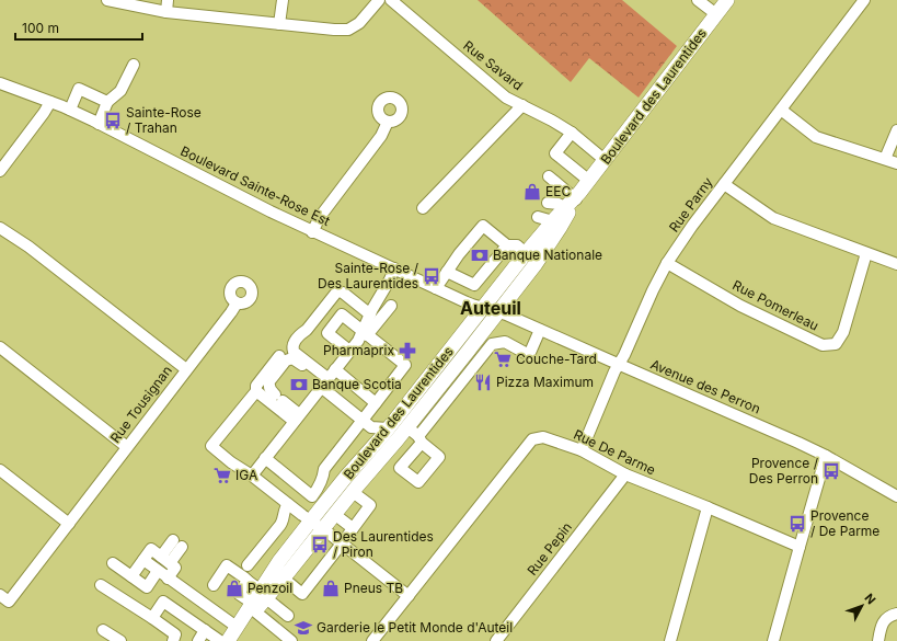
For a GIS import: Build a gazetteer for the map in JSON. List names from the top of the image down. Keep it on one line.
{"streets":{"main road":["Boulevard des Laurentides"],"street":["Rue Savard","Boulevard Sainte-Rose Est","Rue Parny","Rue Pomerleau","Avenue des Perron","Rue Tousignan","Rue De Parme","Rue Pepin"]},"crossings":[["Rue Savard","Boulevard des Laurentides"],["Boulevard des Laurentides","Boulevard Sainte-Rose Est"],["Boulevard des Laurentides","Avenue des Perron"],["Boulevard Sainte-Rose Est","Avenue des Perron"],["Rue Parny","Rue Pomerleau"],["Rue Parny","Avenue des Perron"],["Rue Parny","Rue De Parme"],["Rue De Parme","Rue Pepin"]],"districts":["Auteuil"],"places":{"bus stop":["Sainte-Rose / Trahan","Sainte-Rose / Des Laurentides","Provence / Des Perron","Provence / De Parme","Des Laurentides / Piron"],"shop":["EEC","Penzoil","Pneus TB"],"bank":["Banque Nationale","Banque Scotia"],"pharmacy":["Pharmaprix"],"supermarket":["Couche-Tard","IGA"],"restaurant":["Pizza Maximum"],"school or university":["Garderie le Petit Monde d'Auteil"]},"scale_bar":"100 m","north":"top right"}
